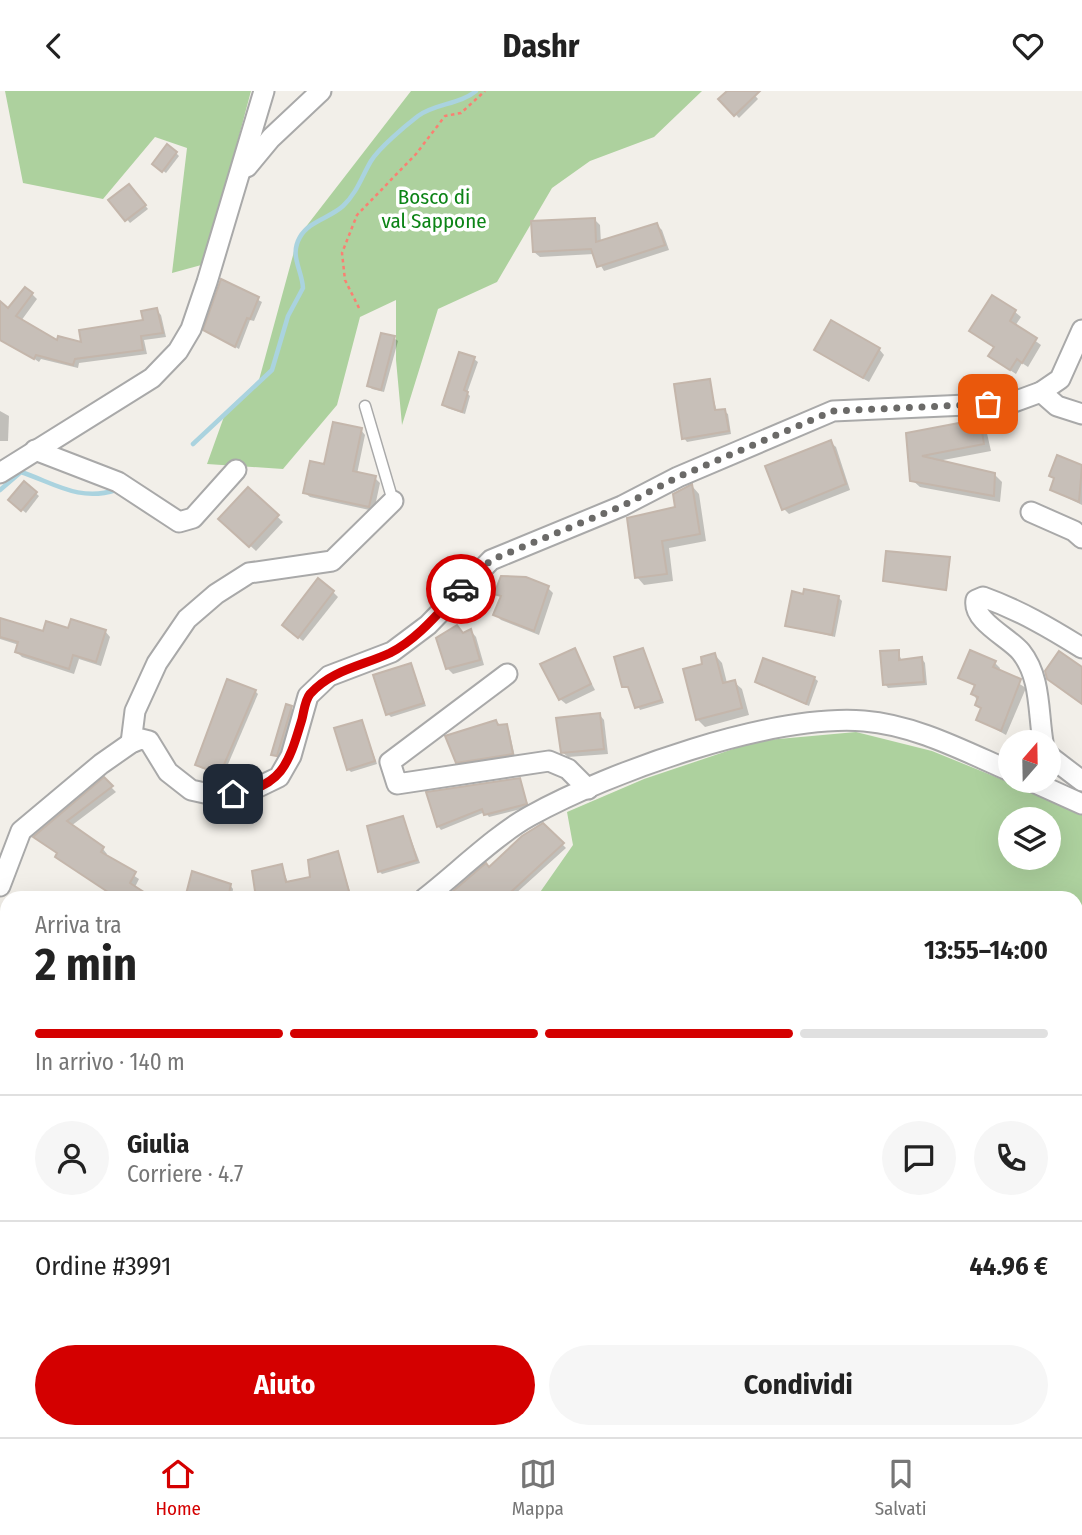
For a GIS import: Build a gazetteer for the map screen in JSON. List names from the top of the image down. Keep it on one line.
{"parks":["Bosco di val Sappone"],"north":"top","page":{"header":"Dashr","heading":["2 min","Arriva tra","13:55–14:00"],"panel":["Giulia","Corriere · 4.7","Ordine #3991","44.96 €"],"bar":"In arrivo · 140 m","buttons":["Aiuto","Condividi"],"tabs":["Home","Mappa","Salvati"]}}
